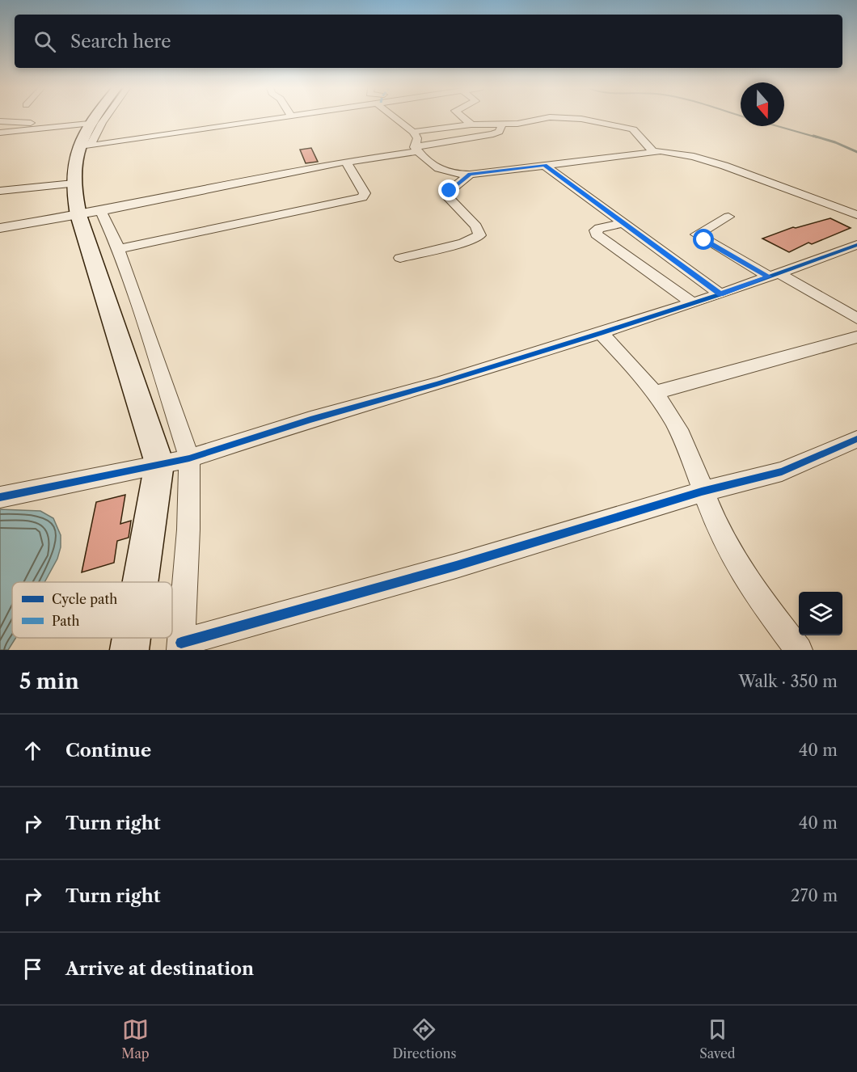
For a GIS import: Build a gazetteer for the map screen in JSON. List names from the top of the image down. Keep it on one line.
{"legend":["Cycle path","Path"],"north":"bottom","page":{"search":"Search here","heading":["5 min","Walk · 350 m"],"list":[["Continue","40 m"],["Turn right","40 m"],["Turn right","270 m"],"Arrive at destination"],"nav":["Map","Directions","Saved"]}}
